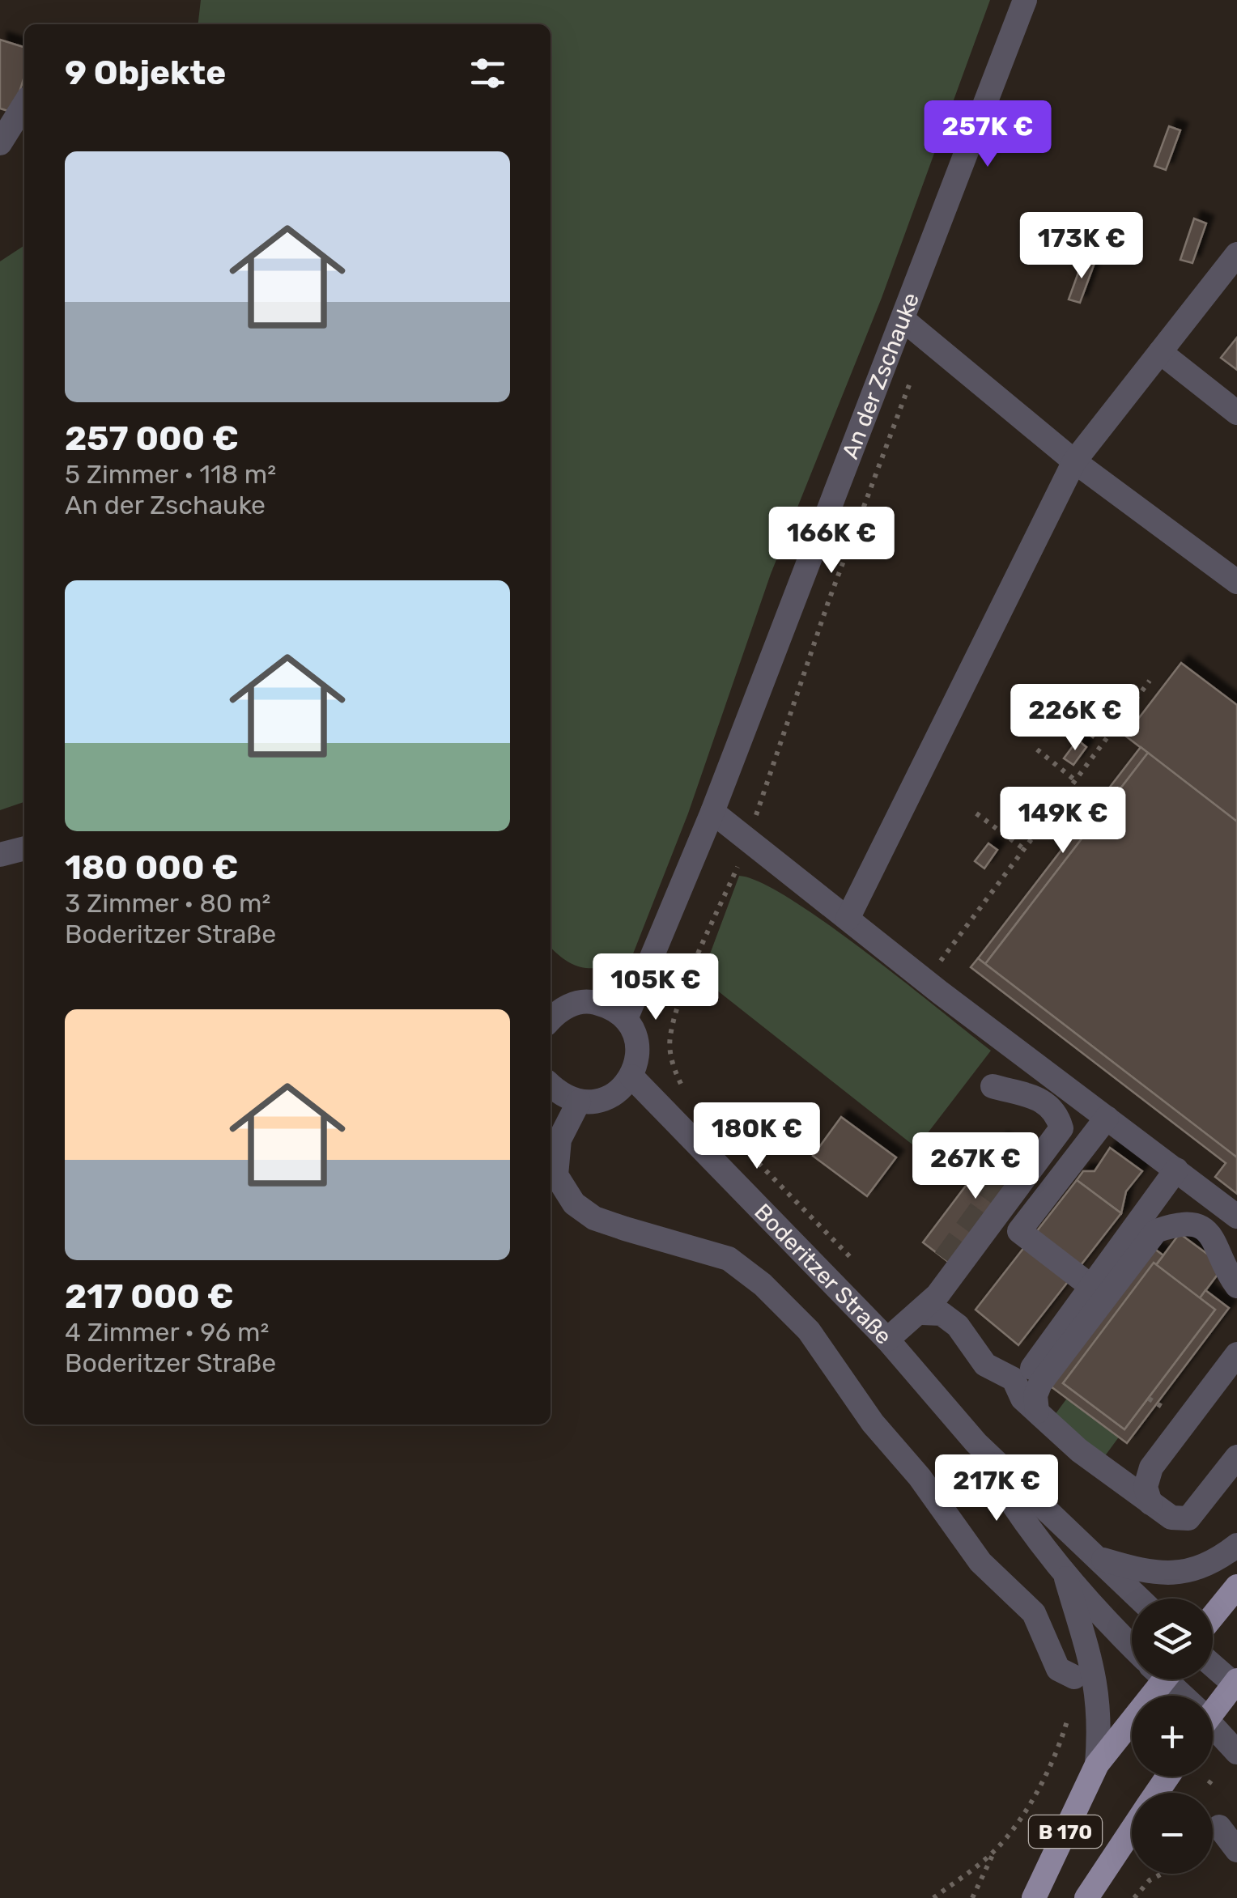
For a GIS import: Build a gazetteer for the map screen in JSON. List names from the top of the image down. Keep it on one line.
{"streets":{"main road":["B 170"],"street":["An der Zschauke","Boderitzer Straße"]},"crossings":[["Boderitzer Straße","B 170"]],"page":{"heading":"9 Objekte","price":["257K €","173K €","166K €","226K €","149K €","105K €","180K €","267K €","217K €"],"list":[{"name":"257 000 €","note":"5 Zimmer · 118 m² · An der Zschauke"},{"name":"180 000 €","note":"3 Zimmer · 80 m² · Boderitzer Straße"},{"name":"217 000 €","note":"4 Zimmer · 96 m² · Boderitzer Straße"}],"map_buttons":["+","−"]}}
